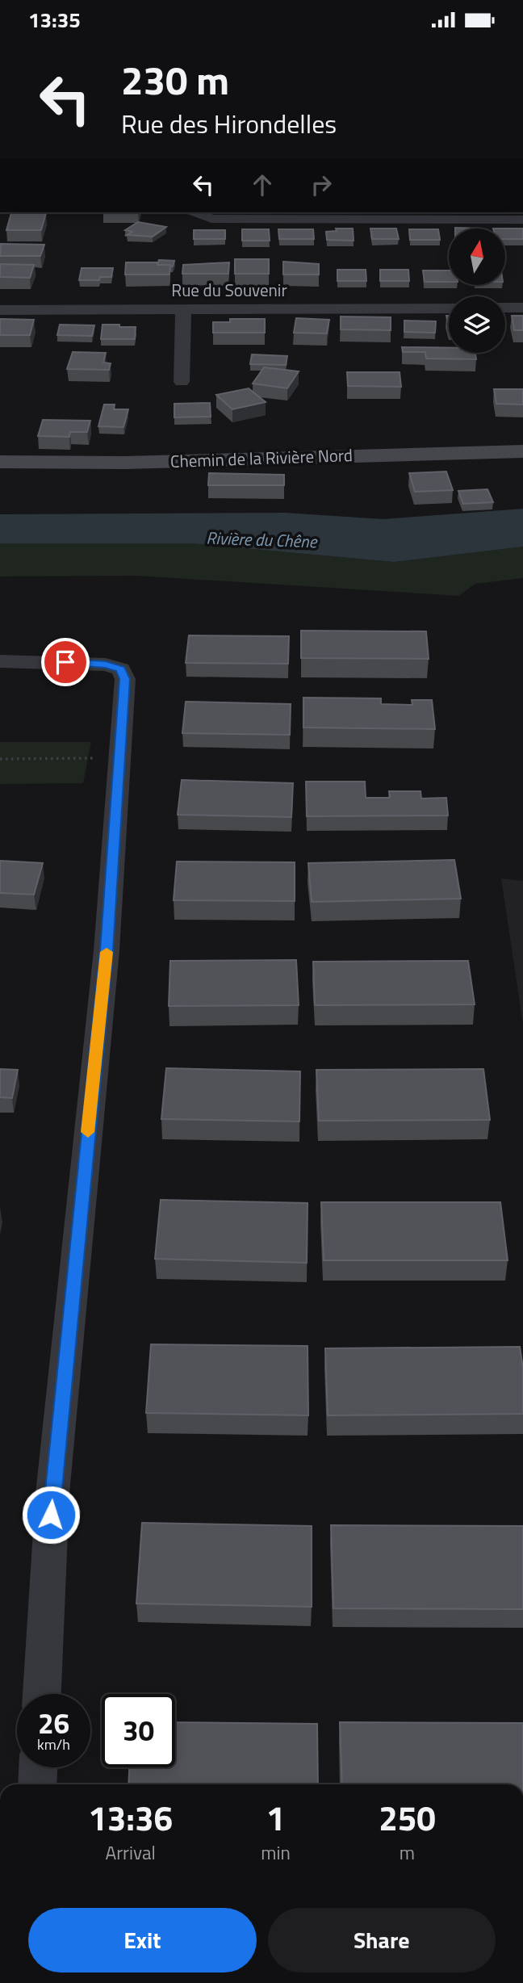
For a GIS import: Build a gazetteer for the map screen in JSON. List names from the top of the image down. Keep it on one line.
{"streets":{"street":["Rue du Souvenir","Chemin de la Rivière Nord"]},"water":["Rivière du Chêne"],"north":"top","page":{"status":"13:35","turn":["230 m","Rue des Hirondelles"],"speed":"26 km/h","limit":"30","eta":["13:36","Arrival","1","min","250","m"],"buttons":["Exit","Share"]}}
